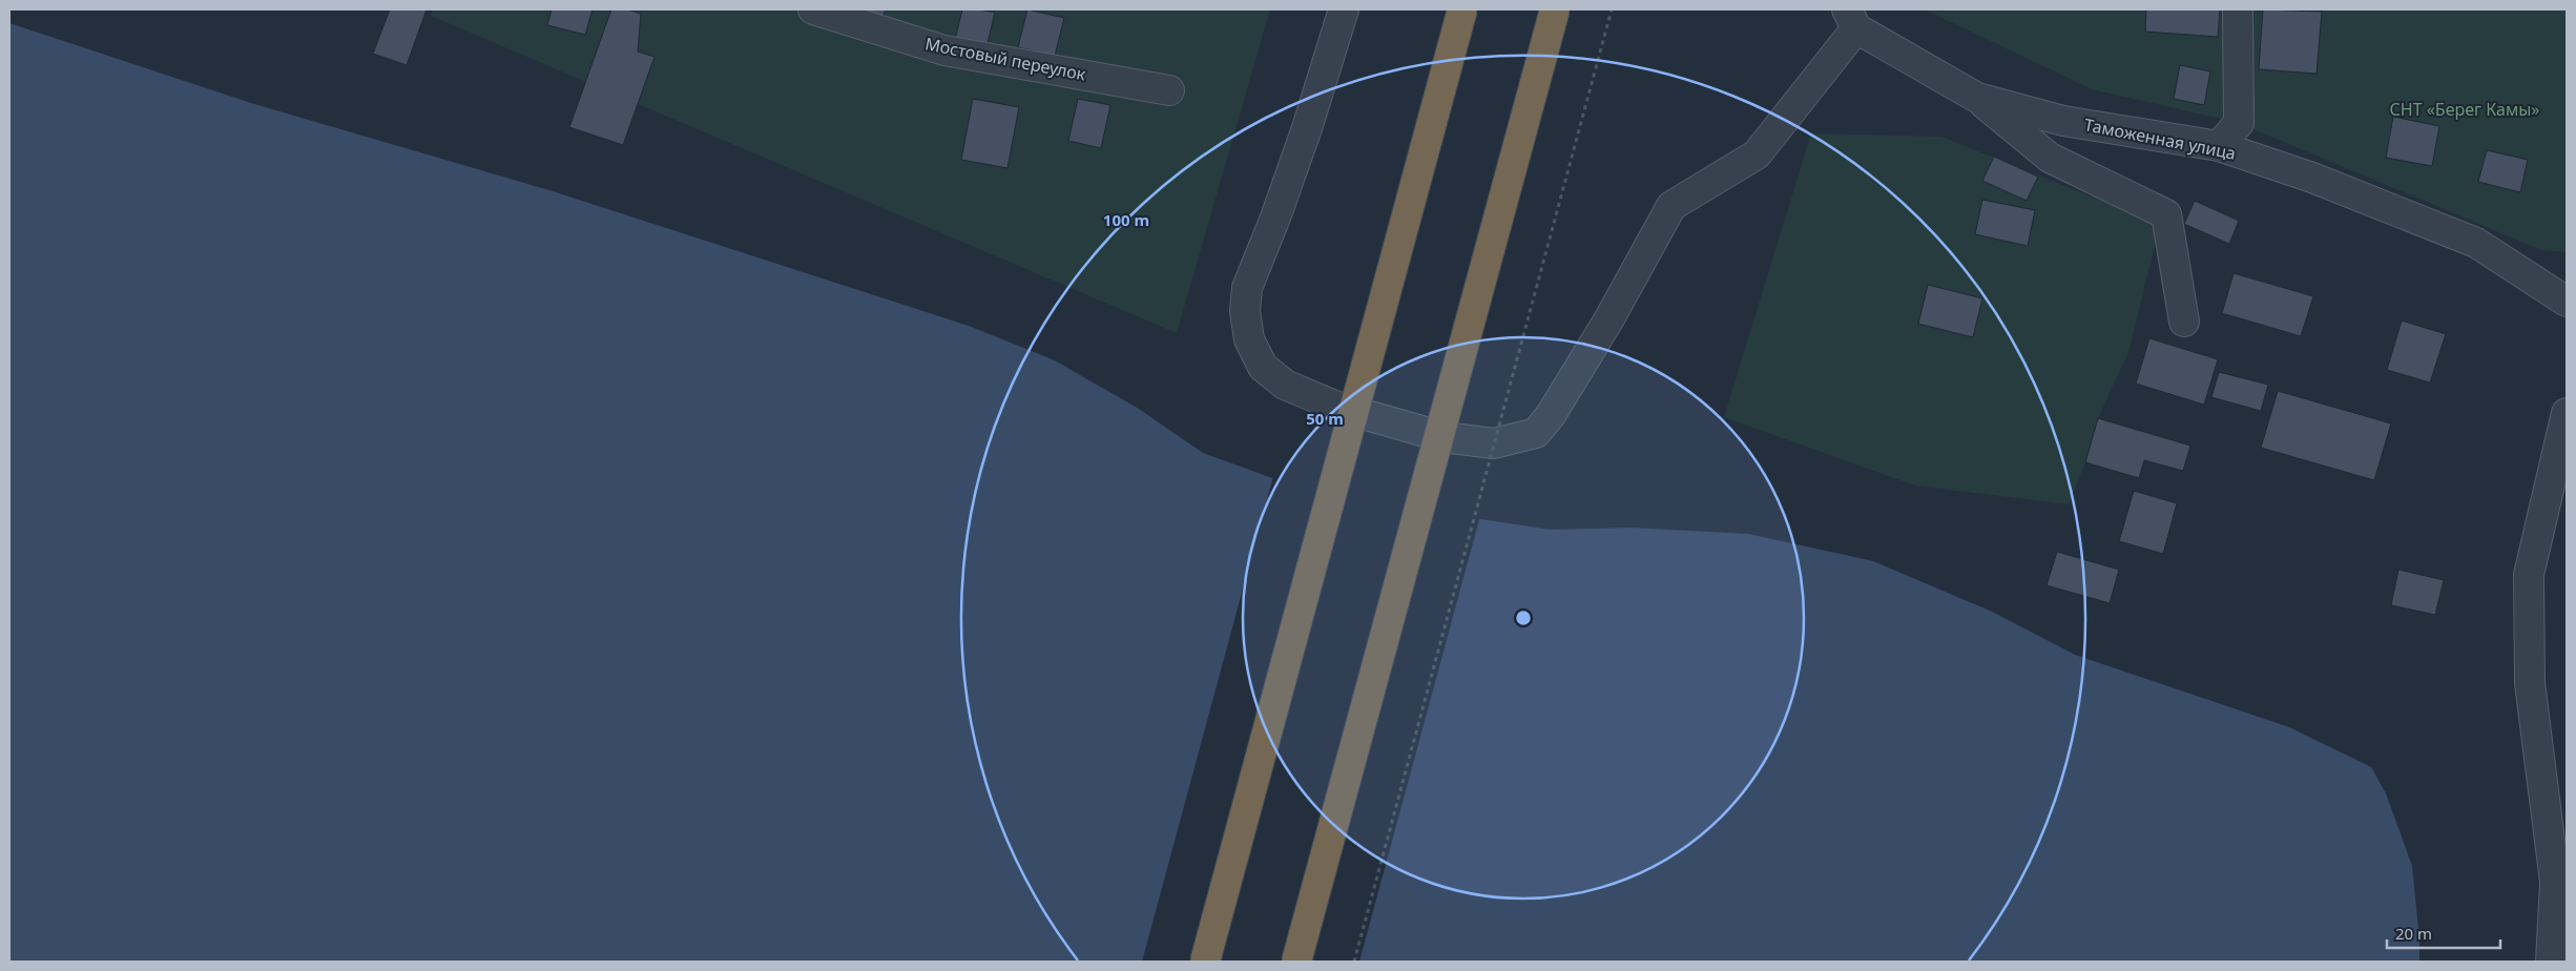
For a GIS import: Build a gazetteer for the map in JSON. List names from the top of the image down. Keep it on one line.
{"streets":{"street":["Мостовый переулок","Таможенная улица"]},"parks":["СНТ «Берег Камы»"],"scale_bar":"20 m","rings":["100 m","50 m"]}
